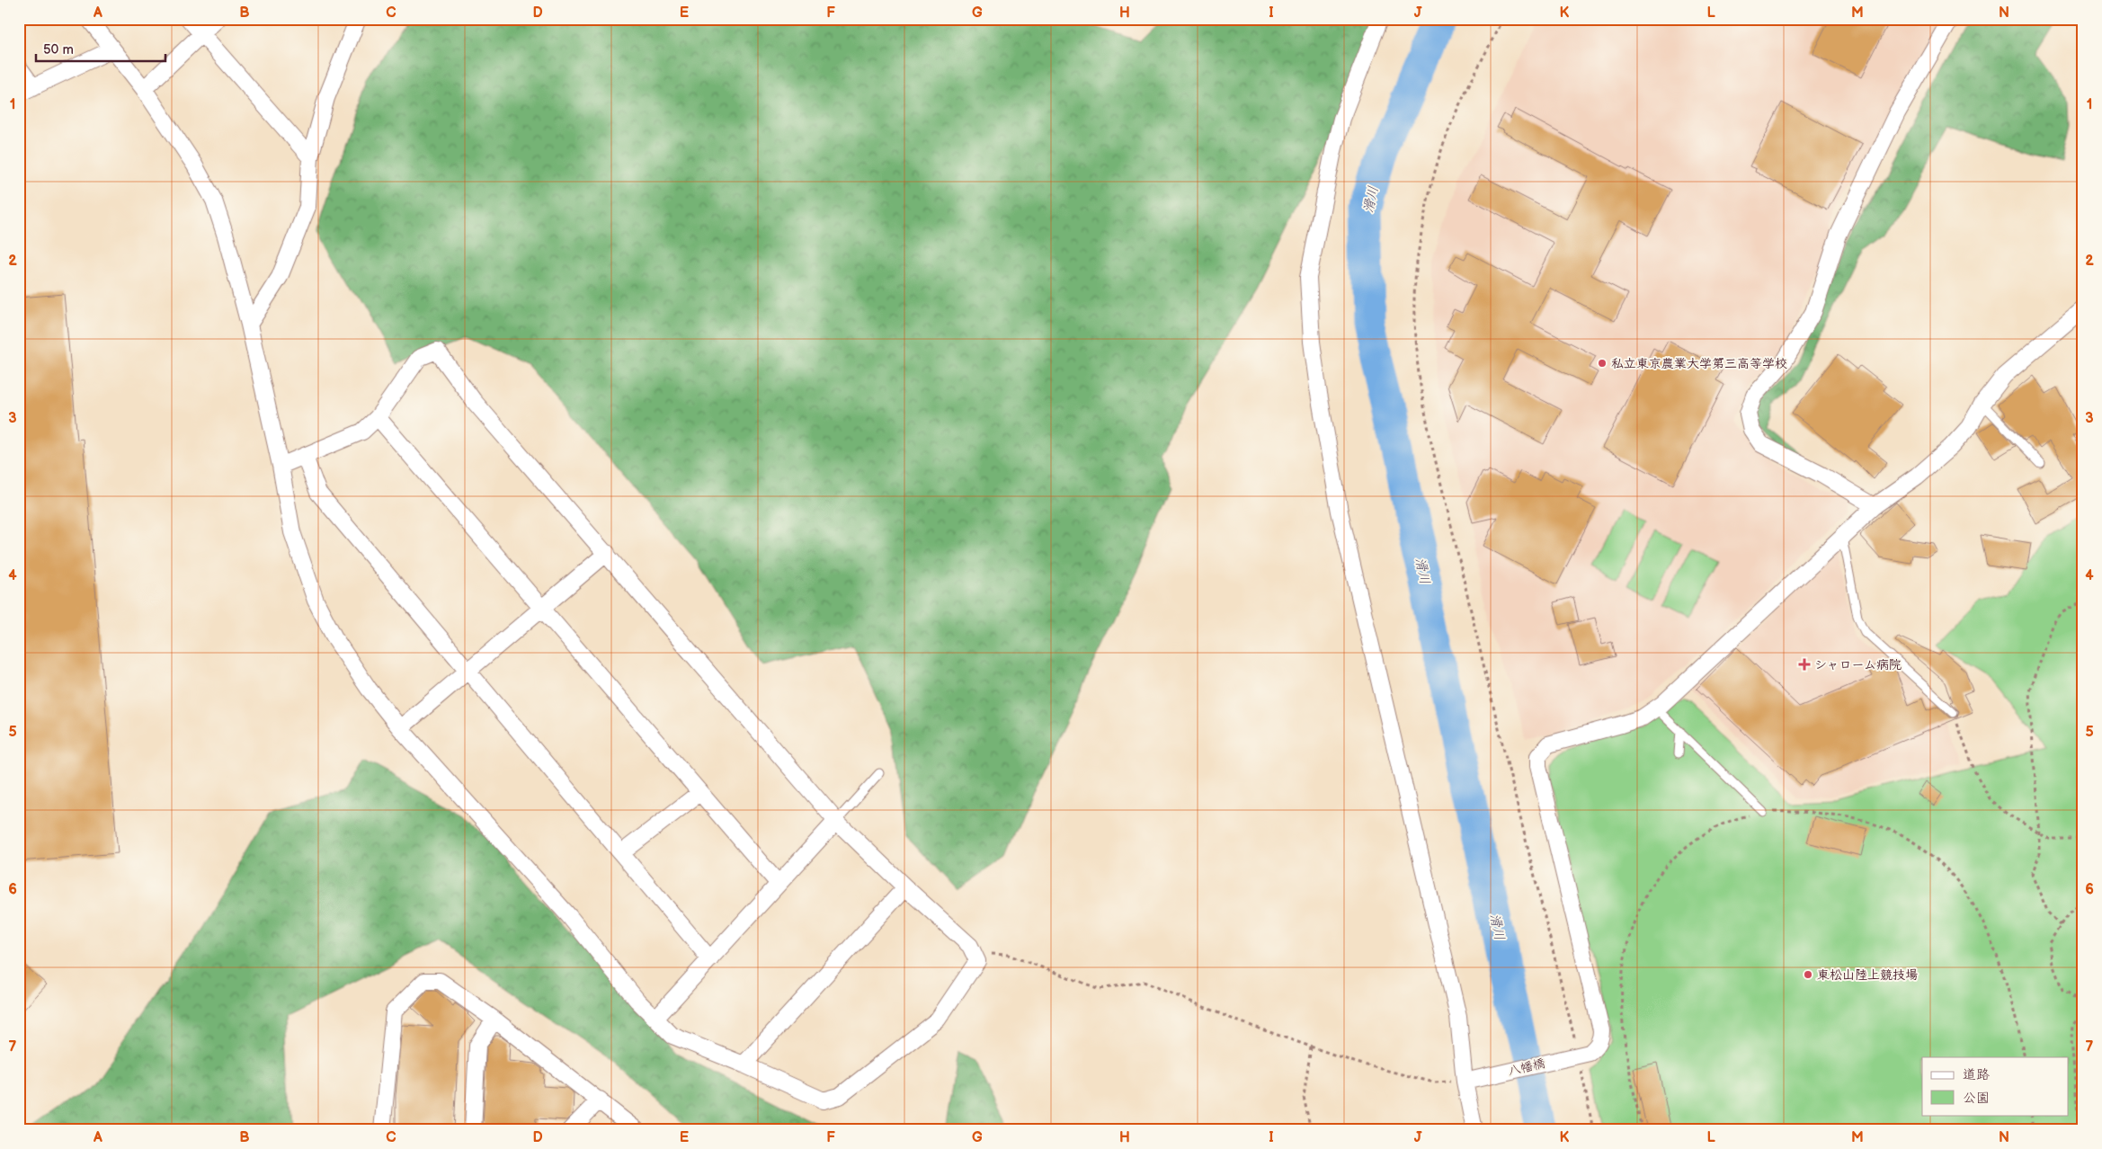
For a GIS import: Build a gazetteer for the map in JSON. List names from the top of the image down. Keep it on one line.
{"streets":{"street":["八幡橋"]},"water":["滑川"],"places":{"other":["私立東京農業大学第三高等学校","東松山陸上競技場"],"health":["シャローム病院"]},"legend":["道路","公園"],"scale_bar":"50 m","grid":{"columns":["A","B","C","D","E","F","G","H","I","J","K","L","M","N"],"rows":["1","2","3","4","5","6","7"]}}
